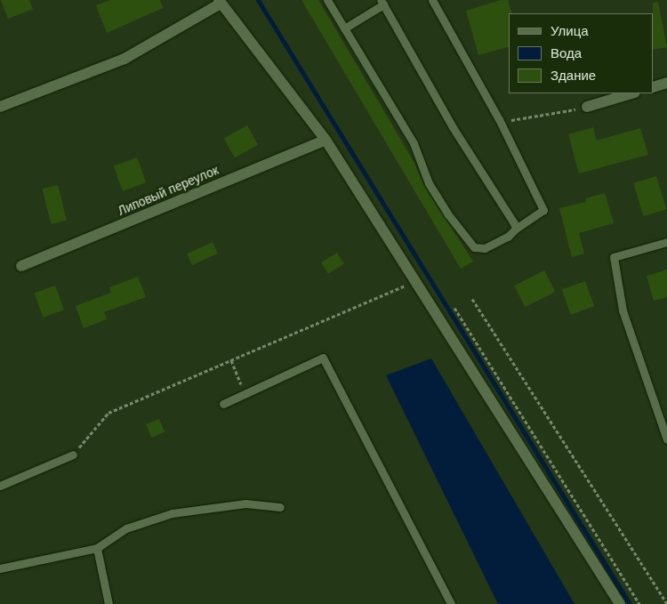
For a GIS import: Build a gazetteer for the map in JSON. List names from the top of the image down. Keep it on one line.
{"streets":{"street":["Липовый переулок"]},"legend":["Улица","Вода","Здание"]}
